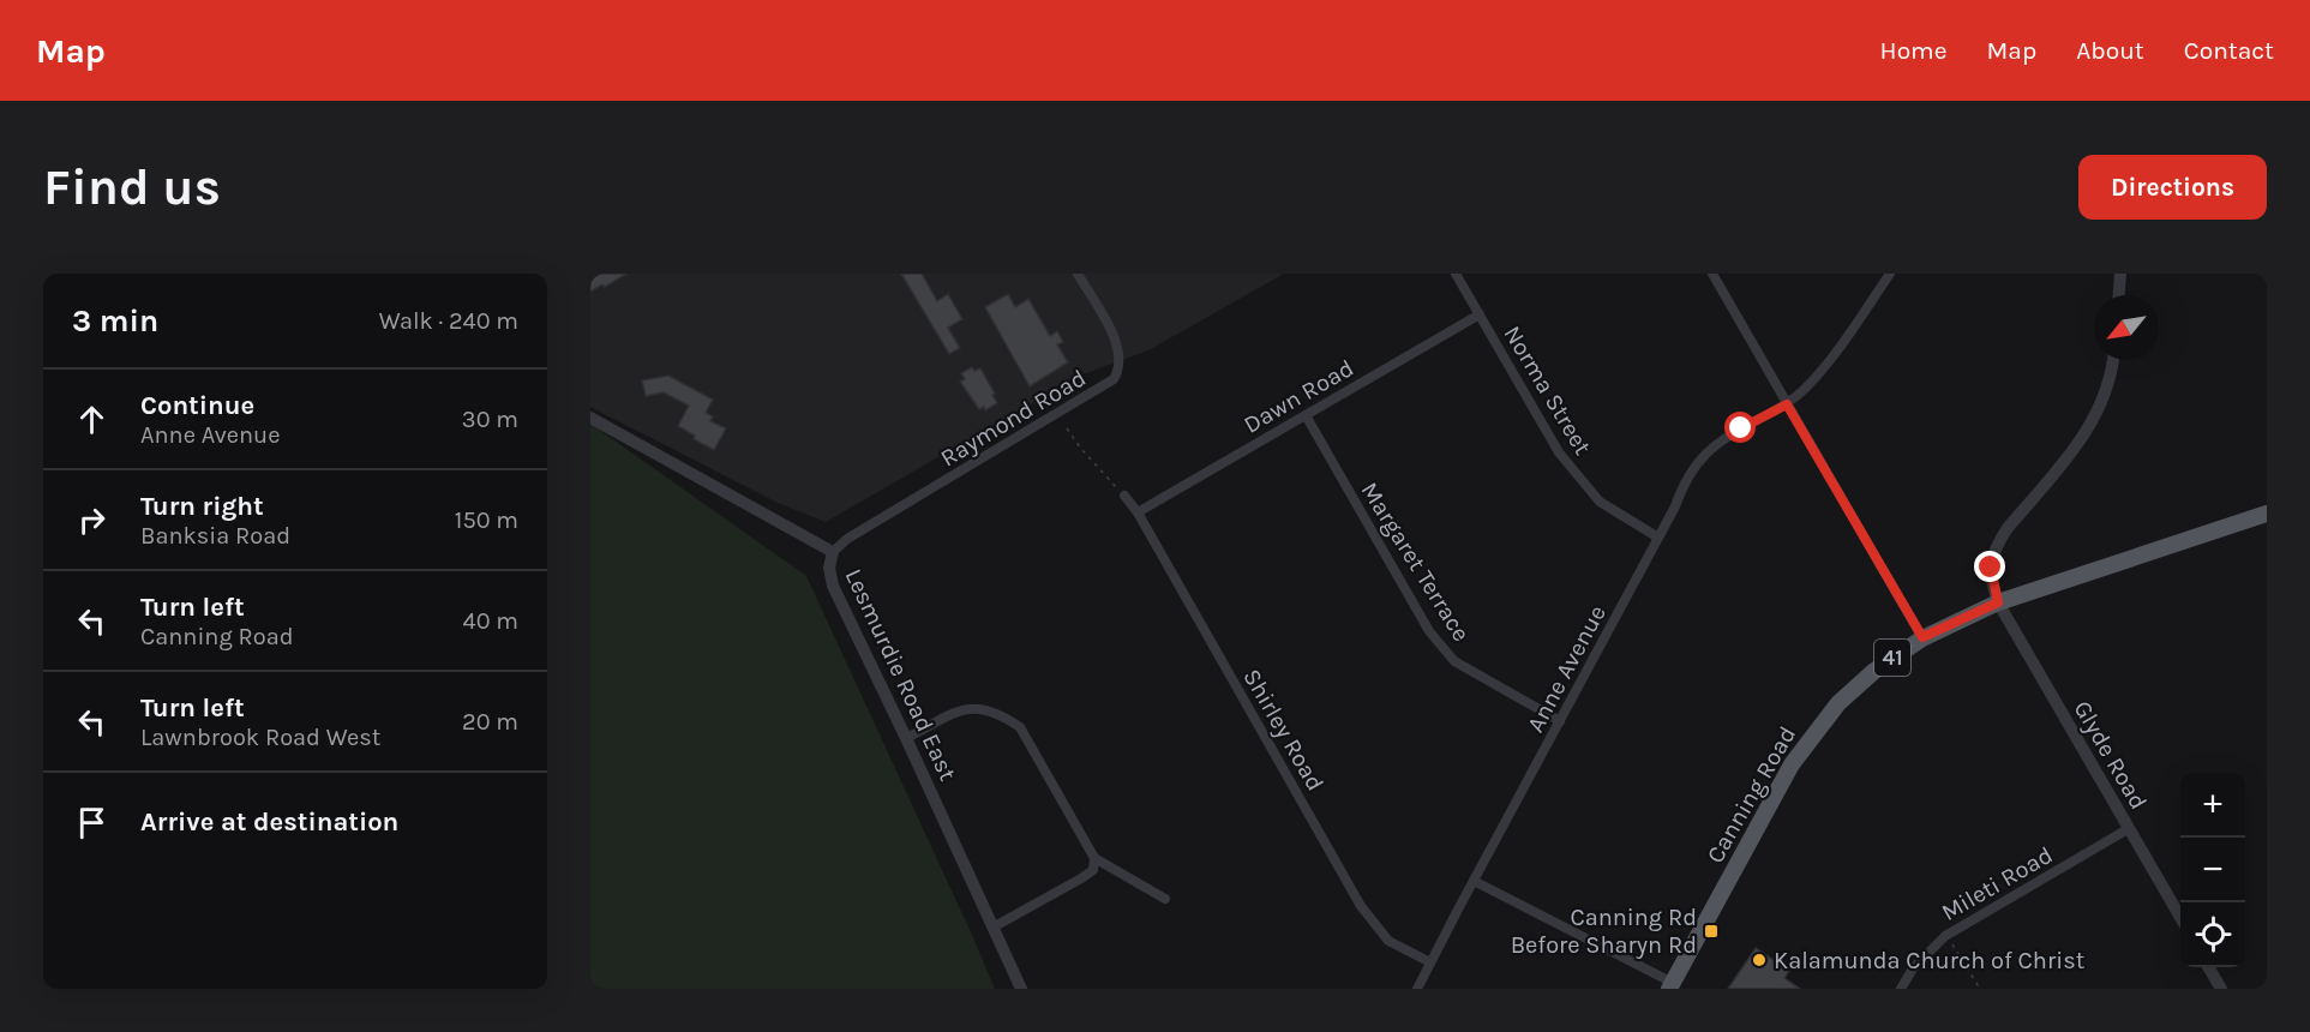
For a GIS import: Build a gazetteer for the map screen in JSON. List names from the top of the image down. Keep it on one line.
{"streets":{"main road":["41","Canning Road"],"street":["Norma Street","Dawn Road","Raymond Road","Margaret Terrace","Anne Avenue","Lesmurdie Road East","Shirley Road","Glyde Road","Mileti Road"]},"crossings":[["Norma Street","Dawn Road"],["Norma Street","Anne Avenue"],["Dawn Road","Margaret Terrace"],["Dawn Road","Shirley Road"],["Raymond Road","Lesmurdie Road East"],["Margaret Terrace","Anne Avenue"],["Anne Avenue","Shirley Road"],["Glyde Road","Canning Road"],["Glyde Road","Mileti Road"]],"places":{"transit":["Canning Rd Before Sharyn Rd"],"other":["Kalamunda Church of Christ"]},"north":"bottom left","page":{"header":"Map","nav":["Home","Map","About","Contact"],"buttons":"Directions","title":"Find us","heading":["3 min","Walk · 240 m"],"list":[["Continue","Anne Avenue","30 m"],["Turn right","Banksia Road","150 m"],["Turn left","Canning Road","40 m"],["Turn left","Lawnbrook Road West","20 m"],"Arrive at destination"],"map_buttons":["+","−"]}}
